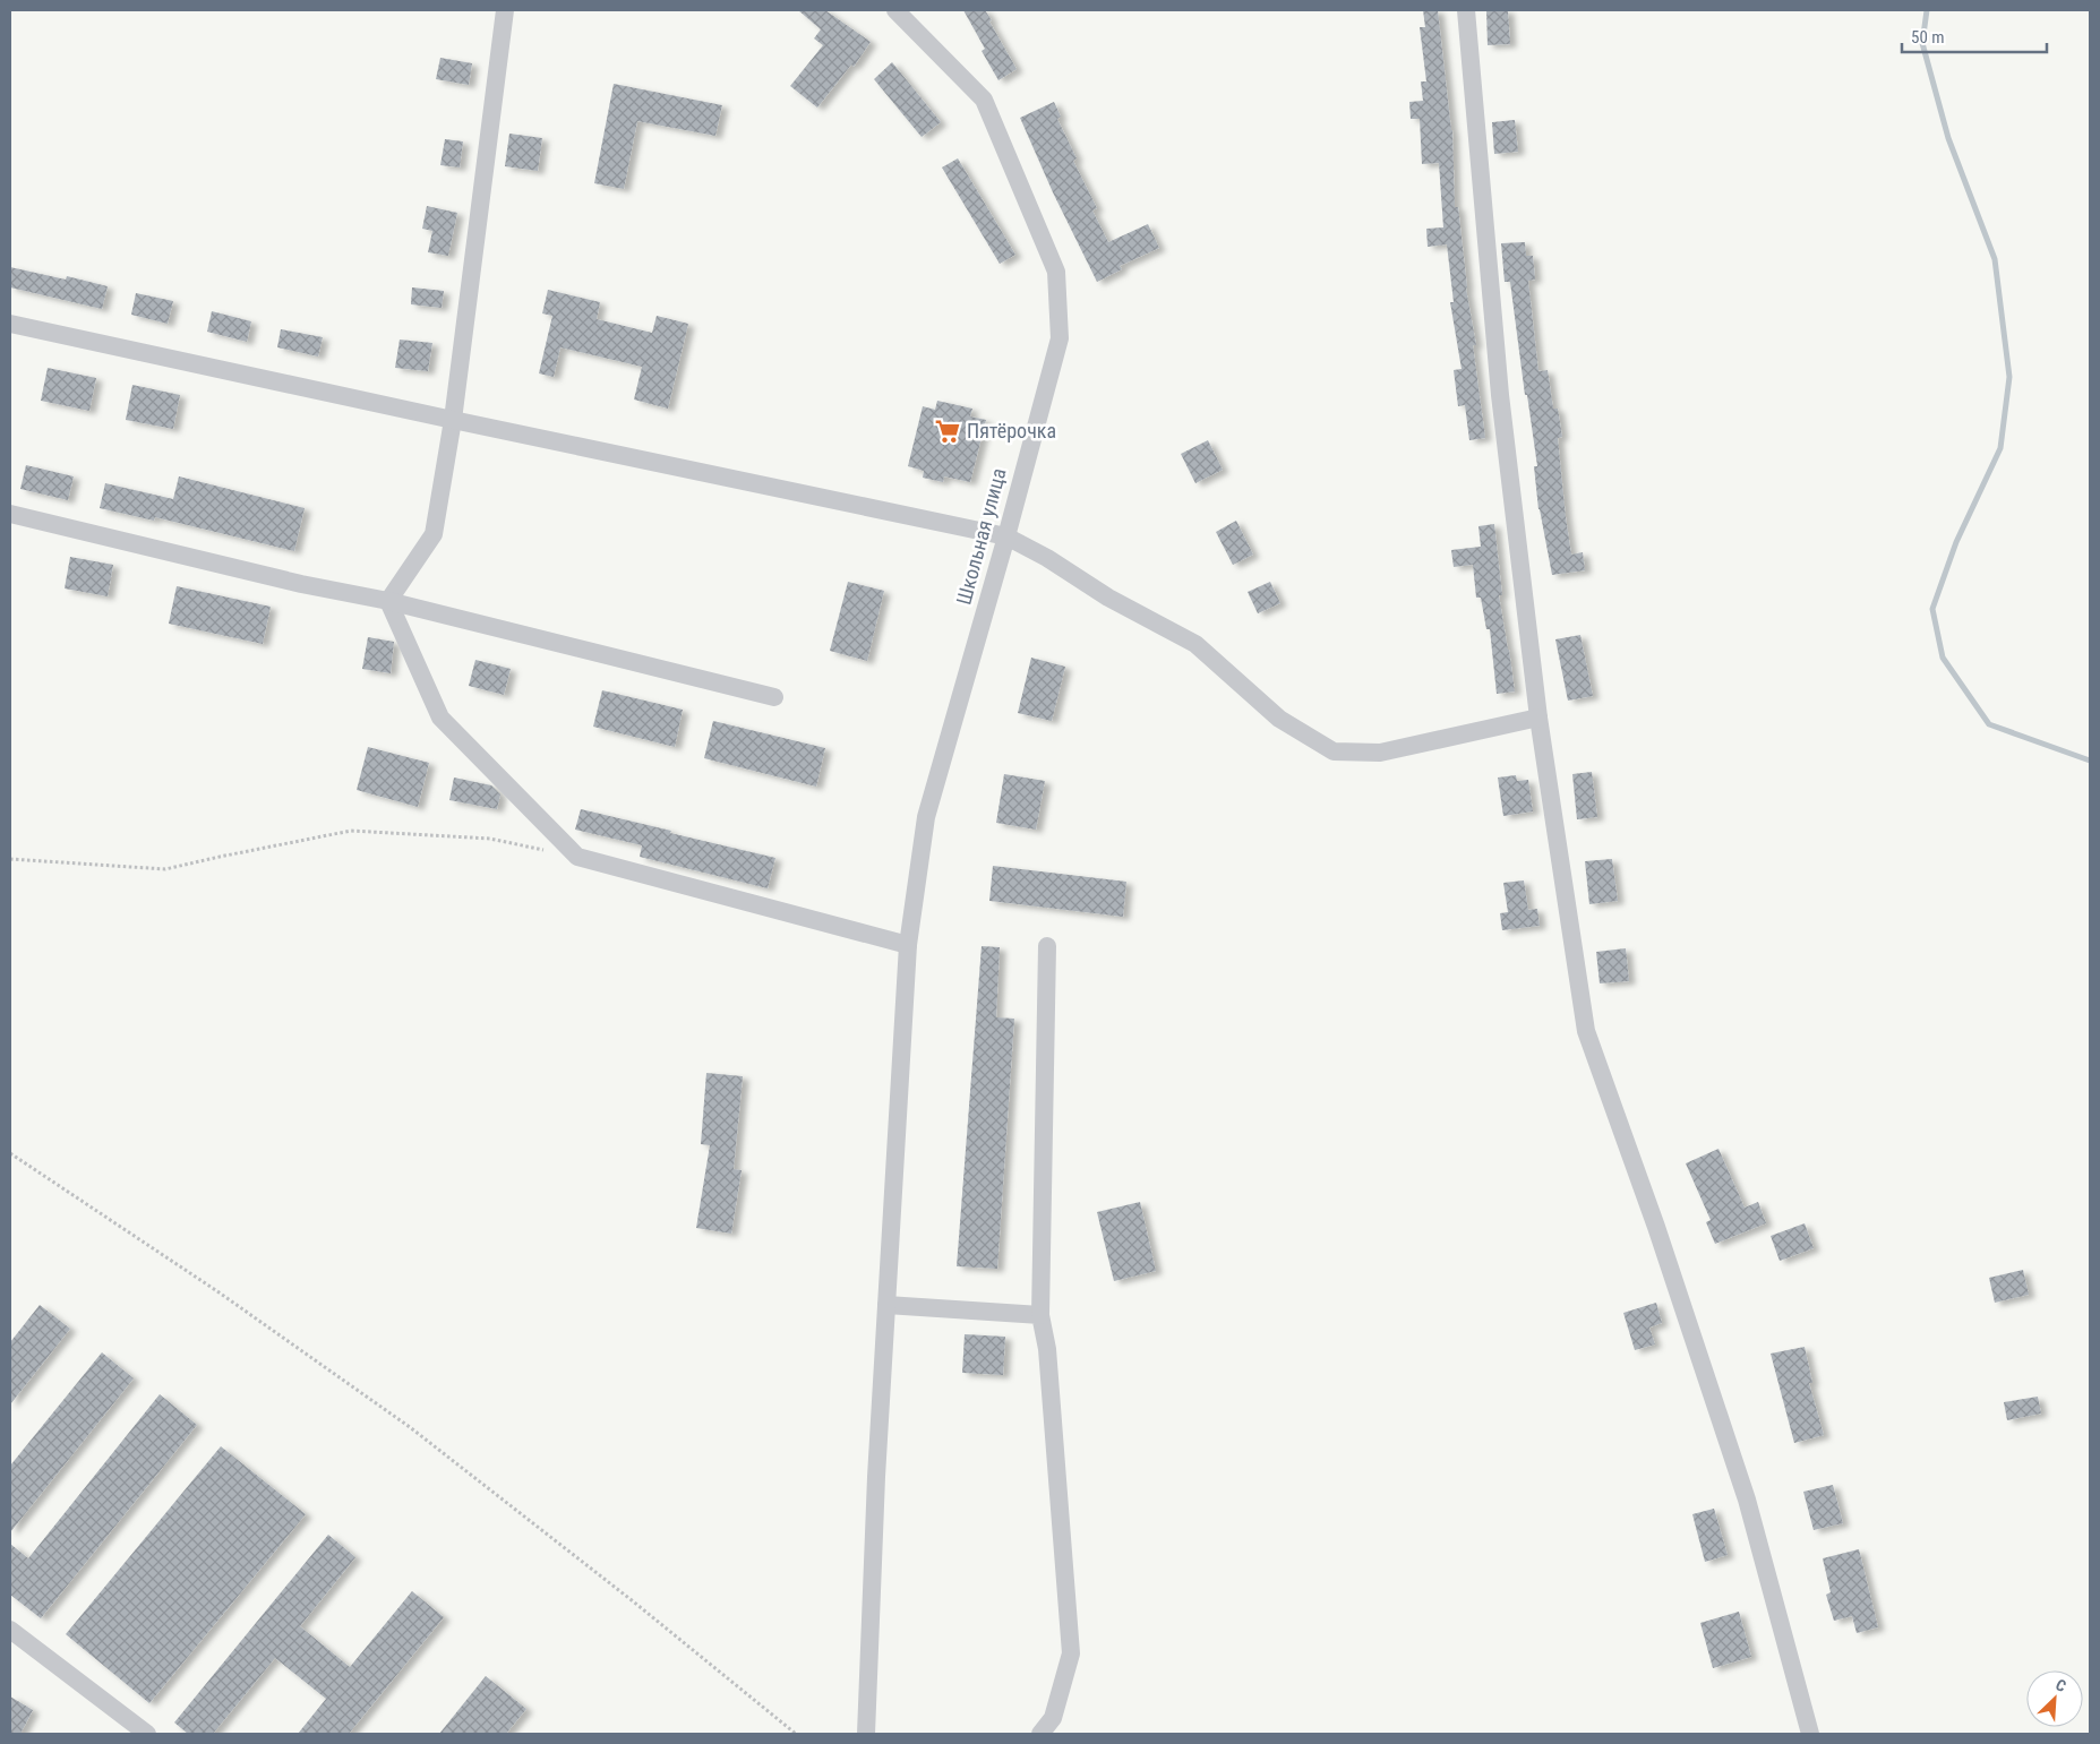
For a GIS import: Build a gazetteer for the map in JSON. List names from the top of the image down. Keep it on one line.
{"streets":{"street":["Школьная улица"]},"places":{"supermarket":["Пятёрочка"]},"scale_bar":"50 m","north":"top right"}
